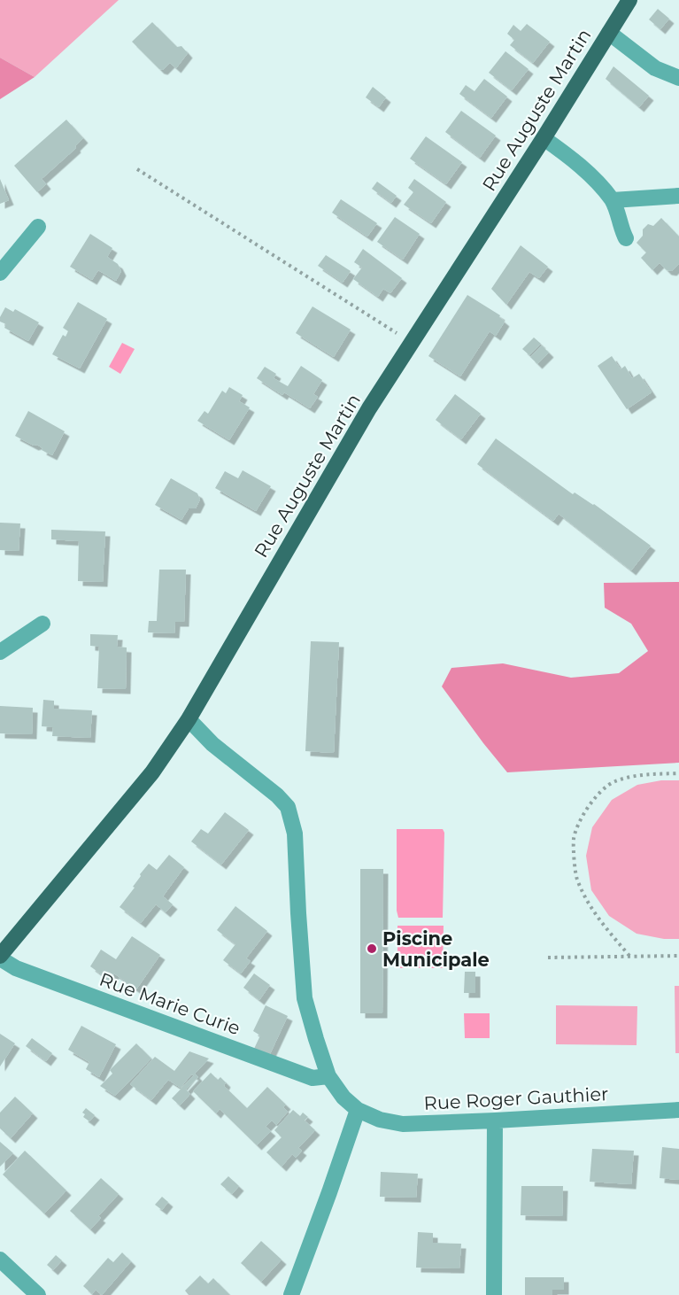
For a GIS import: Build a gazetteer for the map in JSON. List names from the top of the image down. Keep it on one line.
{"streets":{"main road":["Rue Auguste Martin"],"street":["Rue Marie Curie","Rue Roger Gauthier"]},"crossings":[["Rue Auguste Martin","Rue Marie Curie"]],"places":["Piscine Municipale"]}
